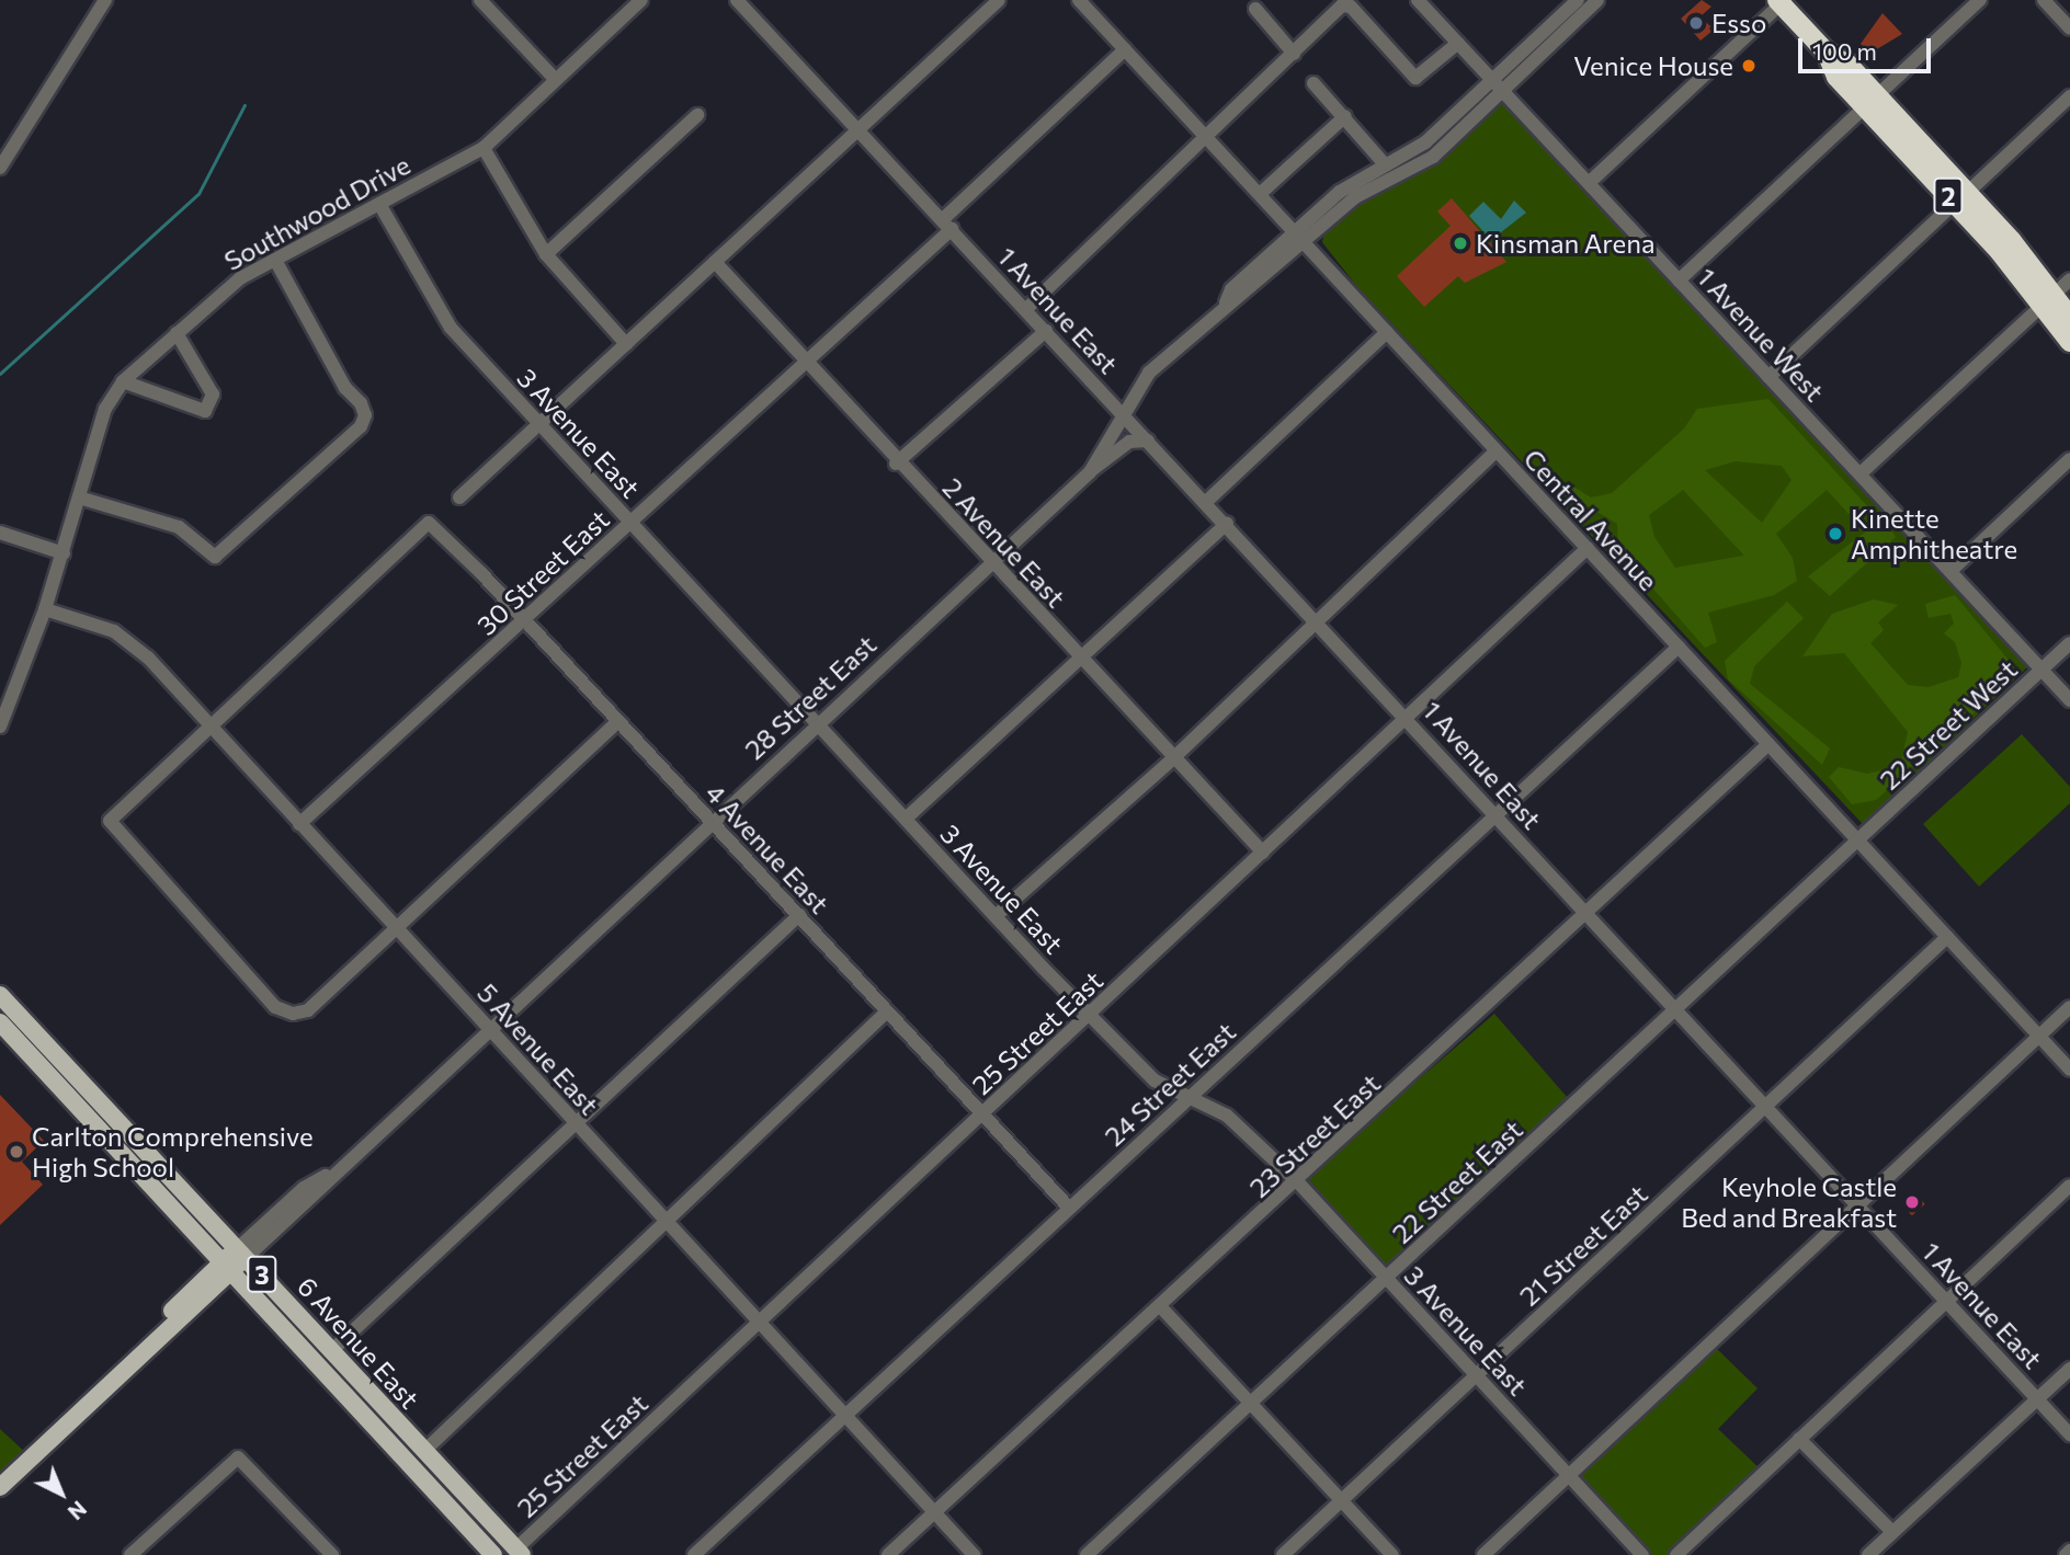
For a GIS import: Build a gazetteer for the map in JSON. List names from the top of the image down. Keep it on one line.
{"streets":{"highway":["2"],"main road":["28 Street East","3","6 Avenue East"],"street":["Southwood Drive","1 Avenue East","1 Avenue West","3 Avenue East","Central Avenue","2 Avenue East","30 Street East","22 Street West","4 Avenue East","25 Street East","5 Avenue East","24 Street East","23 Street East","22 Street East","21 Street East"]},"crossings":[["Southwood Drive","3 Avenue East"],["Southwood Drive","5 Avenue East"],["1 Avenue East","30 Street East"],["1 Avenue East","28 Street East"],["1 Avenue East","25 Street East"],["1 Avenue East","24 Street East"],["1 Avenue East","23 Street East"],["1 Avenue East","22 Street East"],["1 Avenue East","21 Street East"],["1 Avenue West","22 Street West"],["3 Avenue East","30 Street East"],["3 Avenue East","28 Street East"],["3 Avenue East","25 Street East"],["3 Avenue East","24 Street East"],["3 Avenue East","23 Street East"],["3 Avenue East","22 Street East"],["3 Avenue East","21 Street East"],["Central Avenue","30 Street East"],["Central Avenue","28 Street East"],["Central Avenue","22 Street West"],["Central Avenue","25 Street East"],["Central Avenue","24 Street East"],["Central Avenue","23 Street East"],["Central Avenue","22 Street East"],["Central Avenue","21 Street East"],["2 Avenue East","30 Street East"],["2 Avenue East","28 Street East"],["2 Avenue East","25 Street East"],["30 Street East","4 Avenue East"],["30 Street East","5 Avenue East"],["28 Street East","4 Avenue East"],["28 Street East","5 Avenue East"],["28 Street East","6 Avenue East"],["22 Street West","22 Street East"],["4 Avenue East","25 Street East"],["4 Avenue East","5 Avenue East"],["4 Avenue East","24 Street East"],["25 Street East","5 Avenue East"],["25 Street East","6 Avenue East"],["5 Avenue East","24 Street East"],["5 Avenue East","23 Street East"]],"places":["Esso","Venice House","Kinsman Arena","Kinette Amphitheatre","Carlton Comprehensive High School","Keyhole Castle Bed and Breakfast"],"scale_bar":"100 m","north":"bottom right"}
